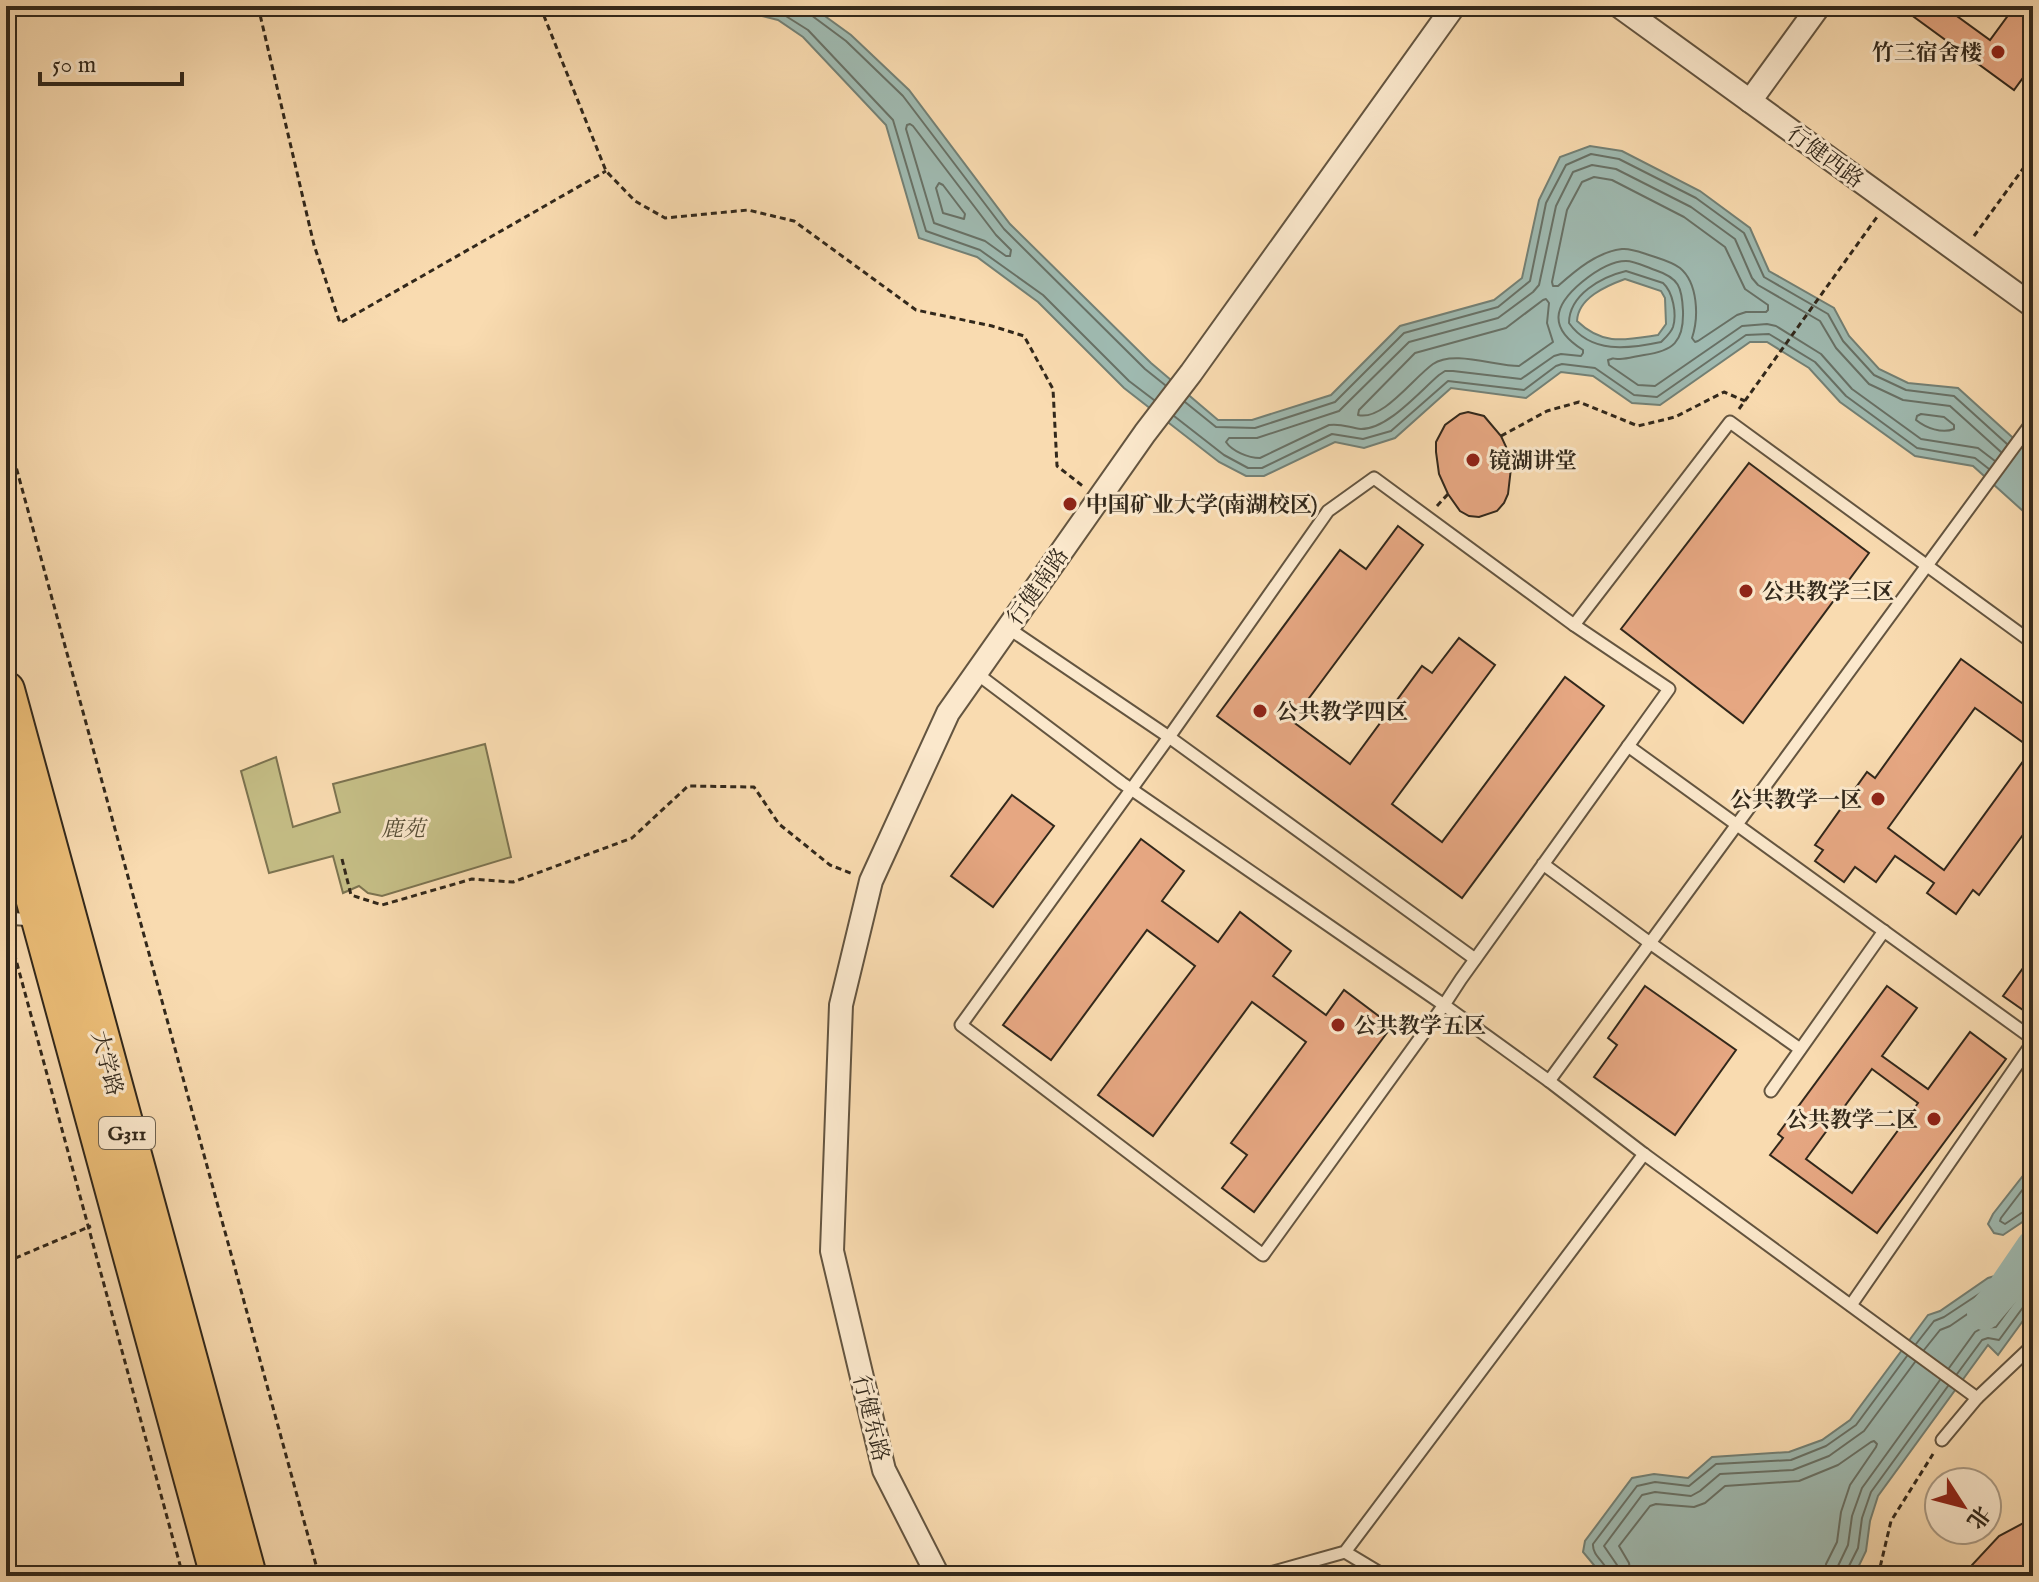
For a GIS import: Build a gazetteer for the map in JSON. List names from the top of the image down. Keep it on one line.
{"streets":{"highway":["大学路","G311"],"street":["行健西路","行健南路","行健东路"]},"crossings":[["行健南路","行健东路"]],"parks":["鹿苑"],"places":["竹三宿舍楼","镜湖讲堂","中国矿业大学(南湖校区)","公共教学三区","公共教学四区","公共教学一区","公共教学五区","公共教学二区"],"scale_bar":"50 m","north":"bottom right"}
